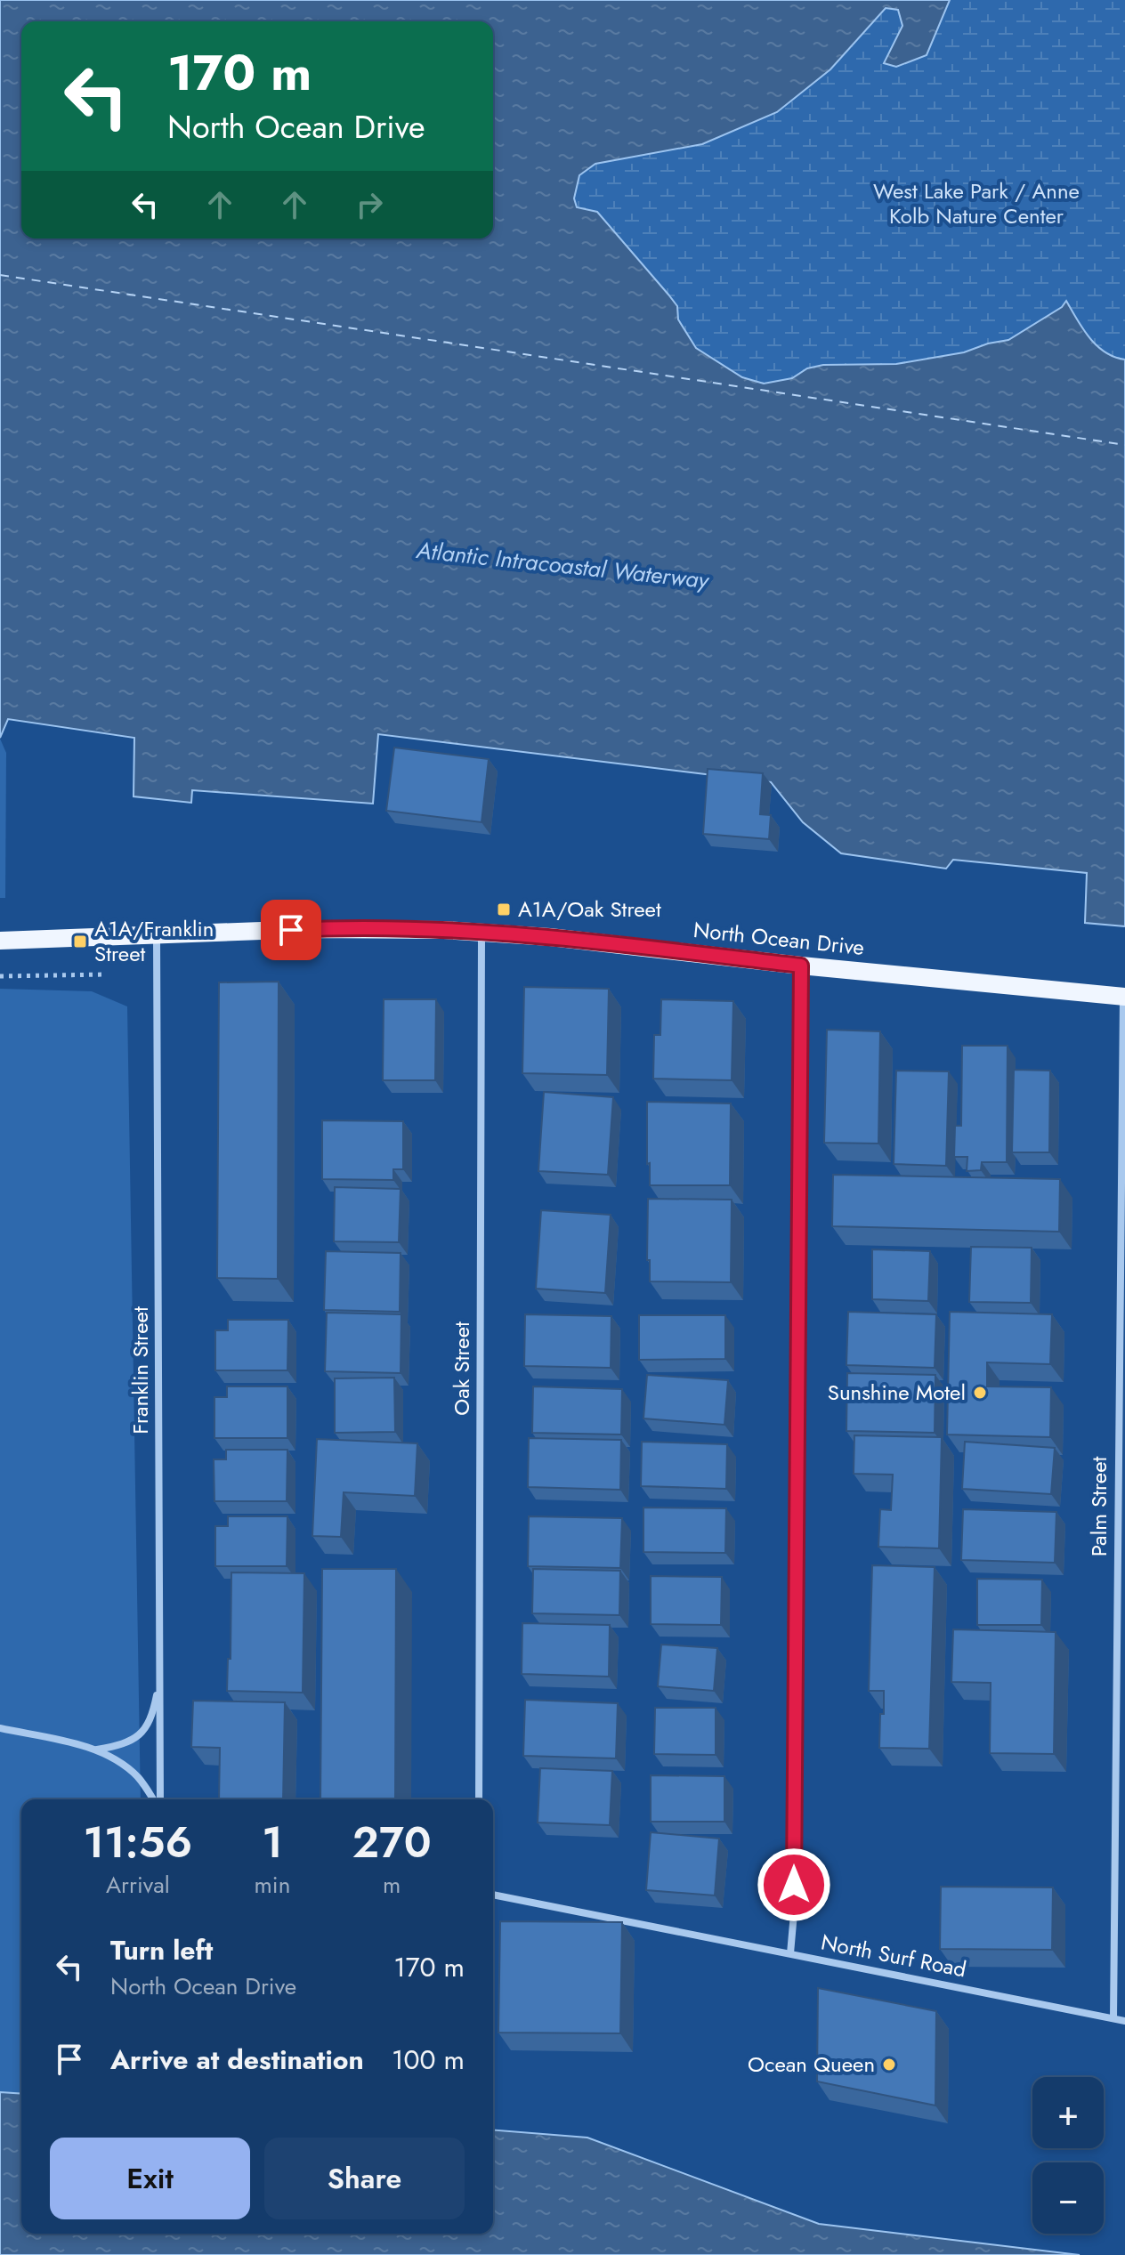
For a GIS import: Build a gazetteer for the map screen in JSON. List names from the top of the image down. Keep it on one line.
{"streets":{"main road":["North Ocean Drive"],"street":["Oak Street","Franklin Street","Palm Street","North Surf Road"]},"crossings":[["North Ocean Drive","Oak Street"],["North Ocean Drive","Franklin Street"],["North Ocean Drive","Palm Street"],["Palm Street","North Surf Road"]],"water":["Atlantic Intracoastal Waterway"],"parks":["West Lake Park / Anne Kolb Nature Center"],"places":{"transit":["A1A/Oak Street","A1A/Franklin Street"],"other":["Sunshine Motel","Ocean Queen"]},"page":{"turn":["170 m","North Ocean Drive"],"eta":["11:56","Arrival","1","min","270","m"],"list":[{"name":"Turn left","note":"North Ocean Drive","value":"170 m"},{"name":"Arrive at destination","value":"100 m"}],"map_buttons":["+","−"],"buttons":["Exit","Share"]}}
